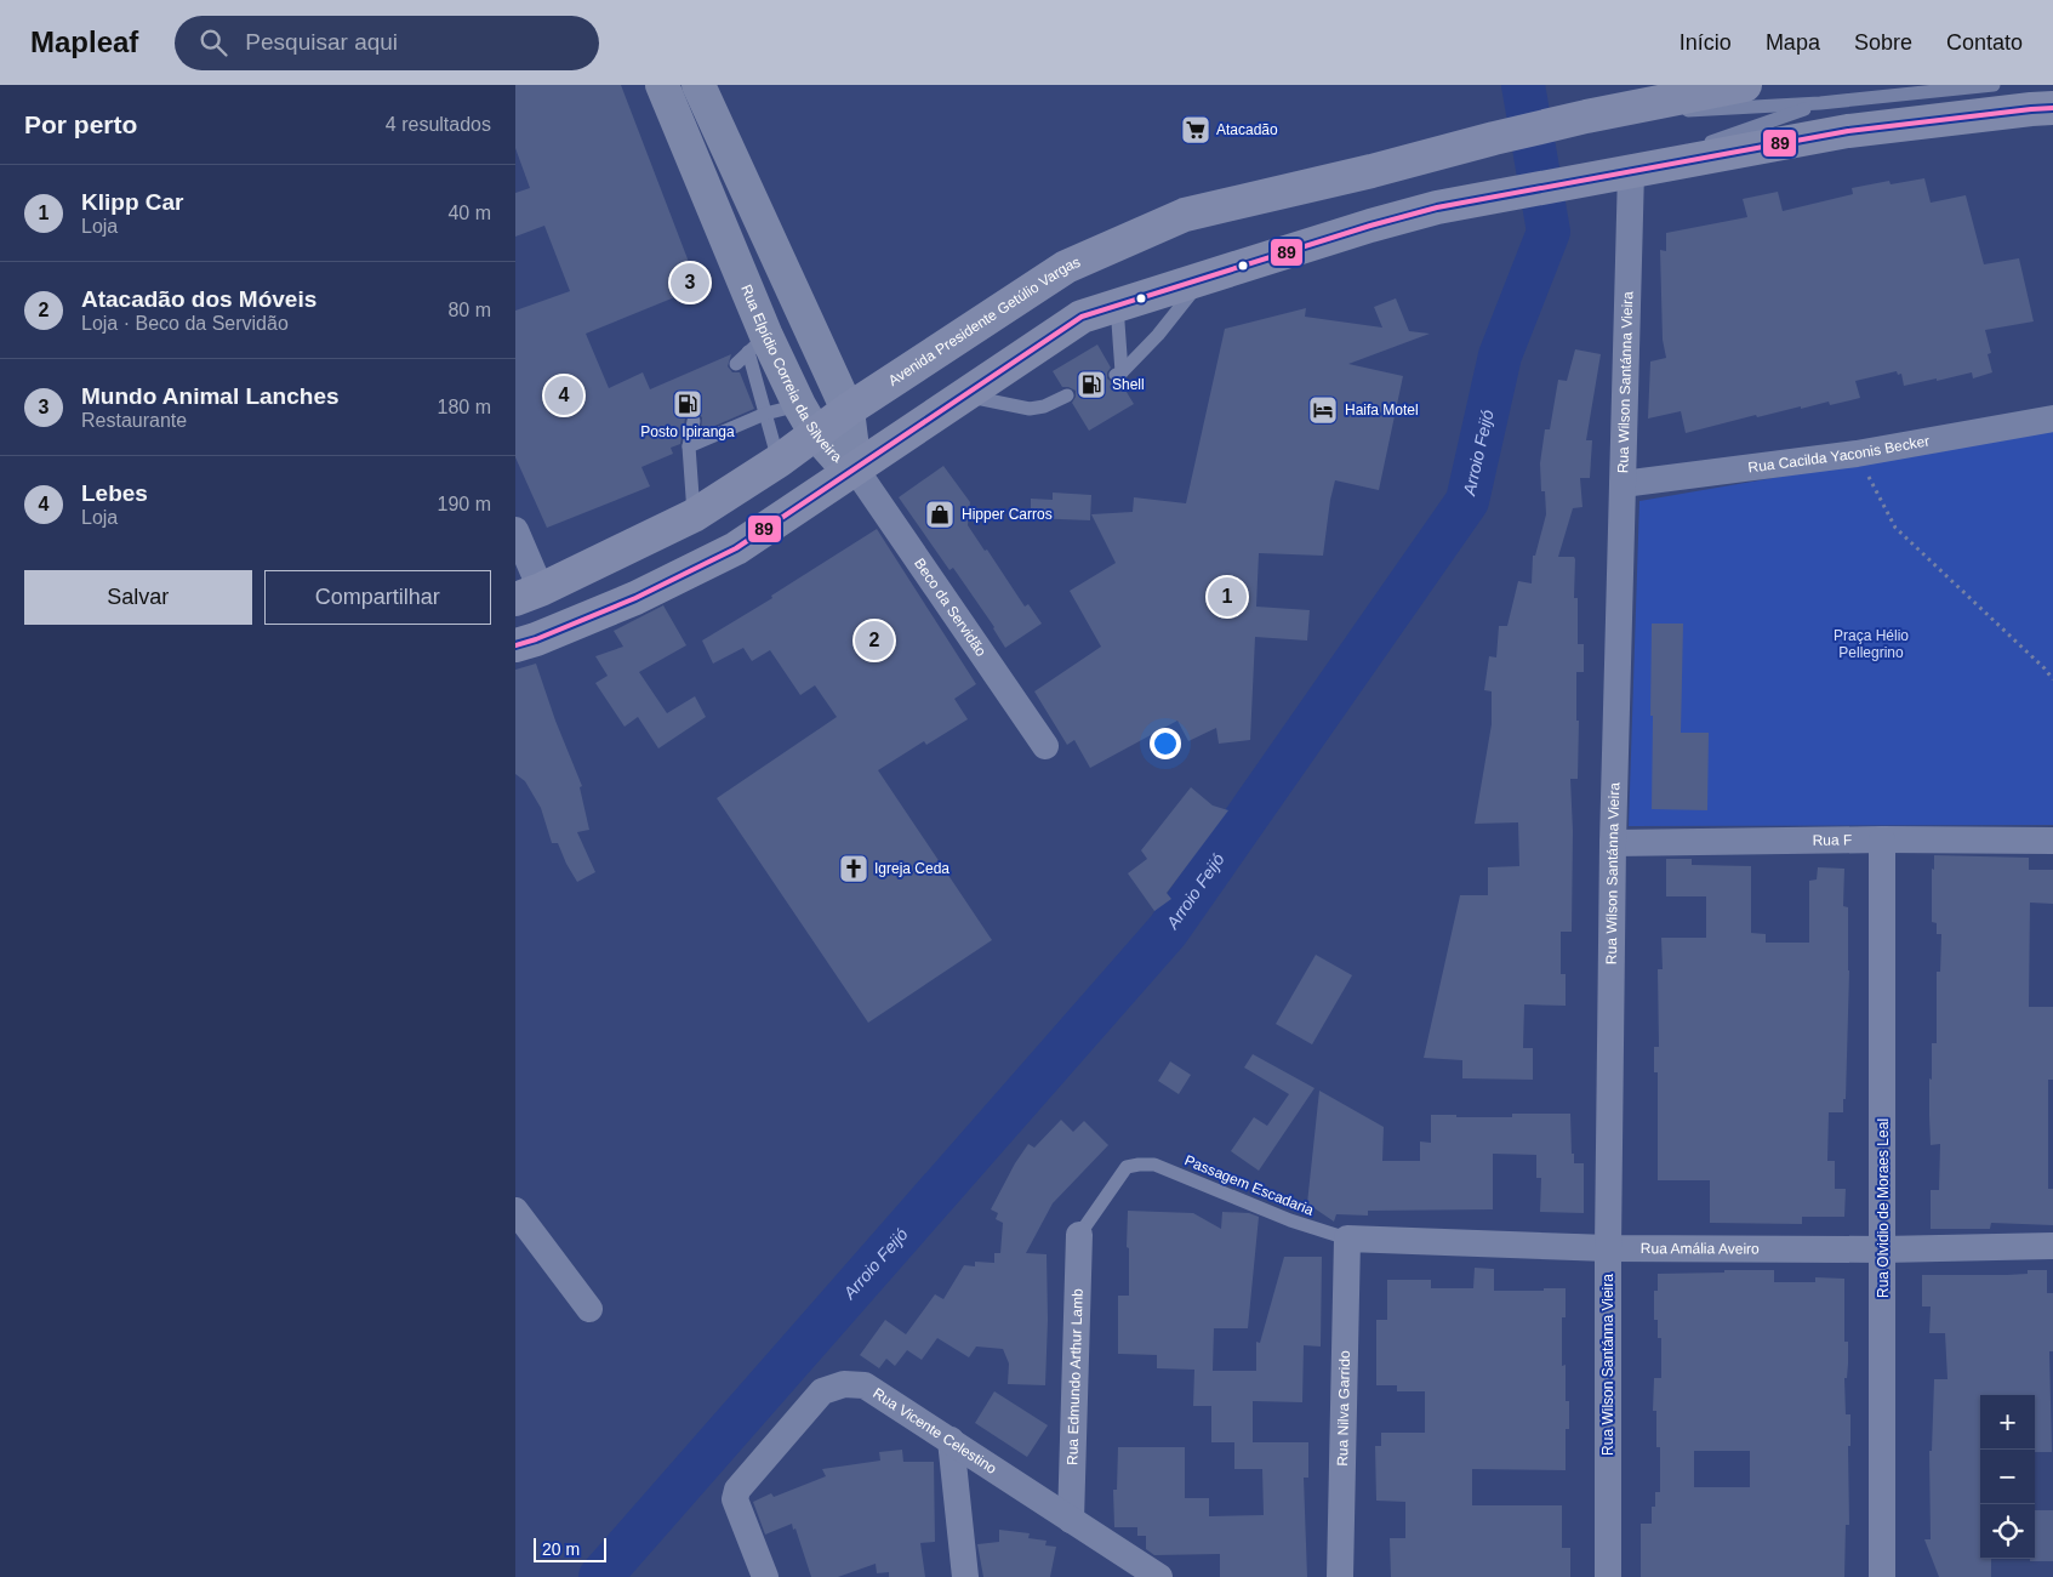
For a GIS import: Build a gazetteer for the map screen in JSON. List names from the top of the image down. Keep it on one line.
{"streets":{"main road":["Avenida Presidente Getúlio Vargas","Rua Elpídio Correia da Silveira"],"street":["Rua Wilson Santánna Vieira","Rua Cacilda Yaconis Becker","Beco da Servidão","Rua F","Rua Olvidio de Moraes Leal","Rua Amália Aveiro","Rua Edmundo Arthur Lamb","Rua Nilva Garrido","Rua Vicente Celestino"],"lane":["Passagem Escadaria"]},"crossings":[["Avenida Presidente Getúlio Vargas","Rua Elpídio Correia da Silveira"],["Rua Elpídio Correia da Silveira","Beco da Servidão"],["Rua Wilson Santánna Vieira","Rua Cacilda Yaconis Becker"],["Rua Wilson Santánna Vieira","Rua F"],["Rua Wilson Santánna Vieira","Rua Amália Aveiro"],["Rua F","Rua Olvidio de Moraes Leal"],["Passagem Escadaria","Rua Amália Aveiro"],["Passagem Escadaria","Rua Edmundo Arthur Lamb"],["Passagem Escadaria","Rua Nilva Garrido"],["Rua Olvidio de Moraes Leal","Rua Amália Aveiro"],["Rua Amália Aveiro","Rua Nilva Garrido"],["Rua Edmundo Arthur Lamb","Rua Vicente Celestino"]],"water":["Arroio Feijó"],"parks":["Praça Hélio Pellegrino"],"places":{"supermarket":["Atacadão"],"fuel station":["Shell","Posto Ipiranga"],"hotel":["Haifa Motel"],"shop":["Hipper Carros"],"church":["Igreja Ceda"]},"lines":["transit line 89"],"scale_bar":"20 m","page":{"header":"Mapleaf","search":"Pesquisar aqui","nav":["Início","Mapa","Sobre","Contato"],"heading":["Por perto","4 resultados"],"list":[{"mark":"1","name":"Klipp Car","note":"Loja","value":"40 m"},{"mark":"2","name":"Atacadão dos Móveis","note":"Loja · Beco da Servidão","value":"80 m"},{"mark":"3","name":"Mundo Animal Lanches","note":"Restaurante","value":"180 m"},{"mark":"4","name":"Lebes","note":"Loja","value":"190 m"}],"pins":["3","4","1","2"],"buttons":["Salvar","Compartilhar"],"map_buttons":["+","−"],"scale":"20 m"}}
